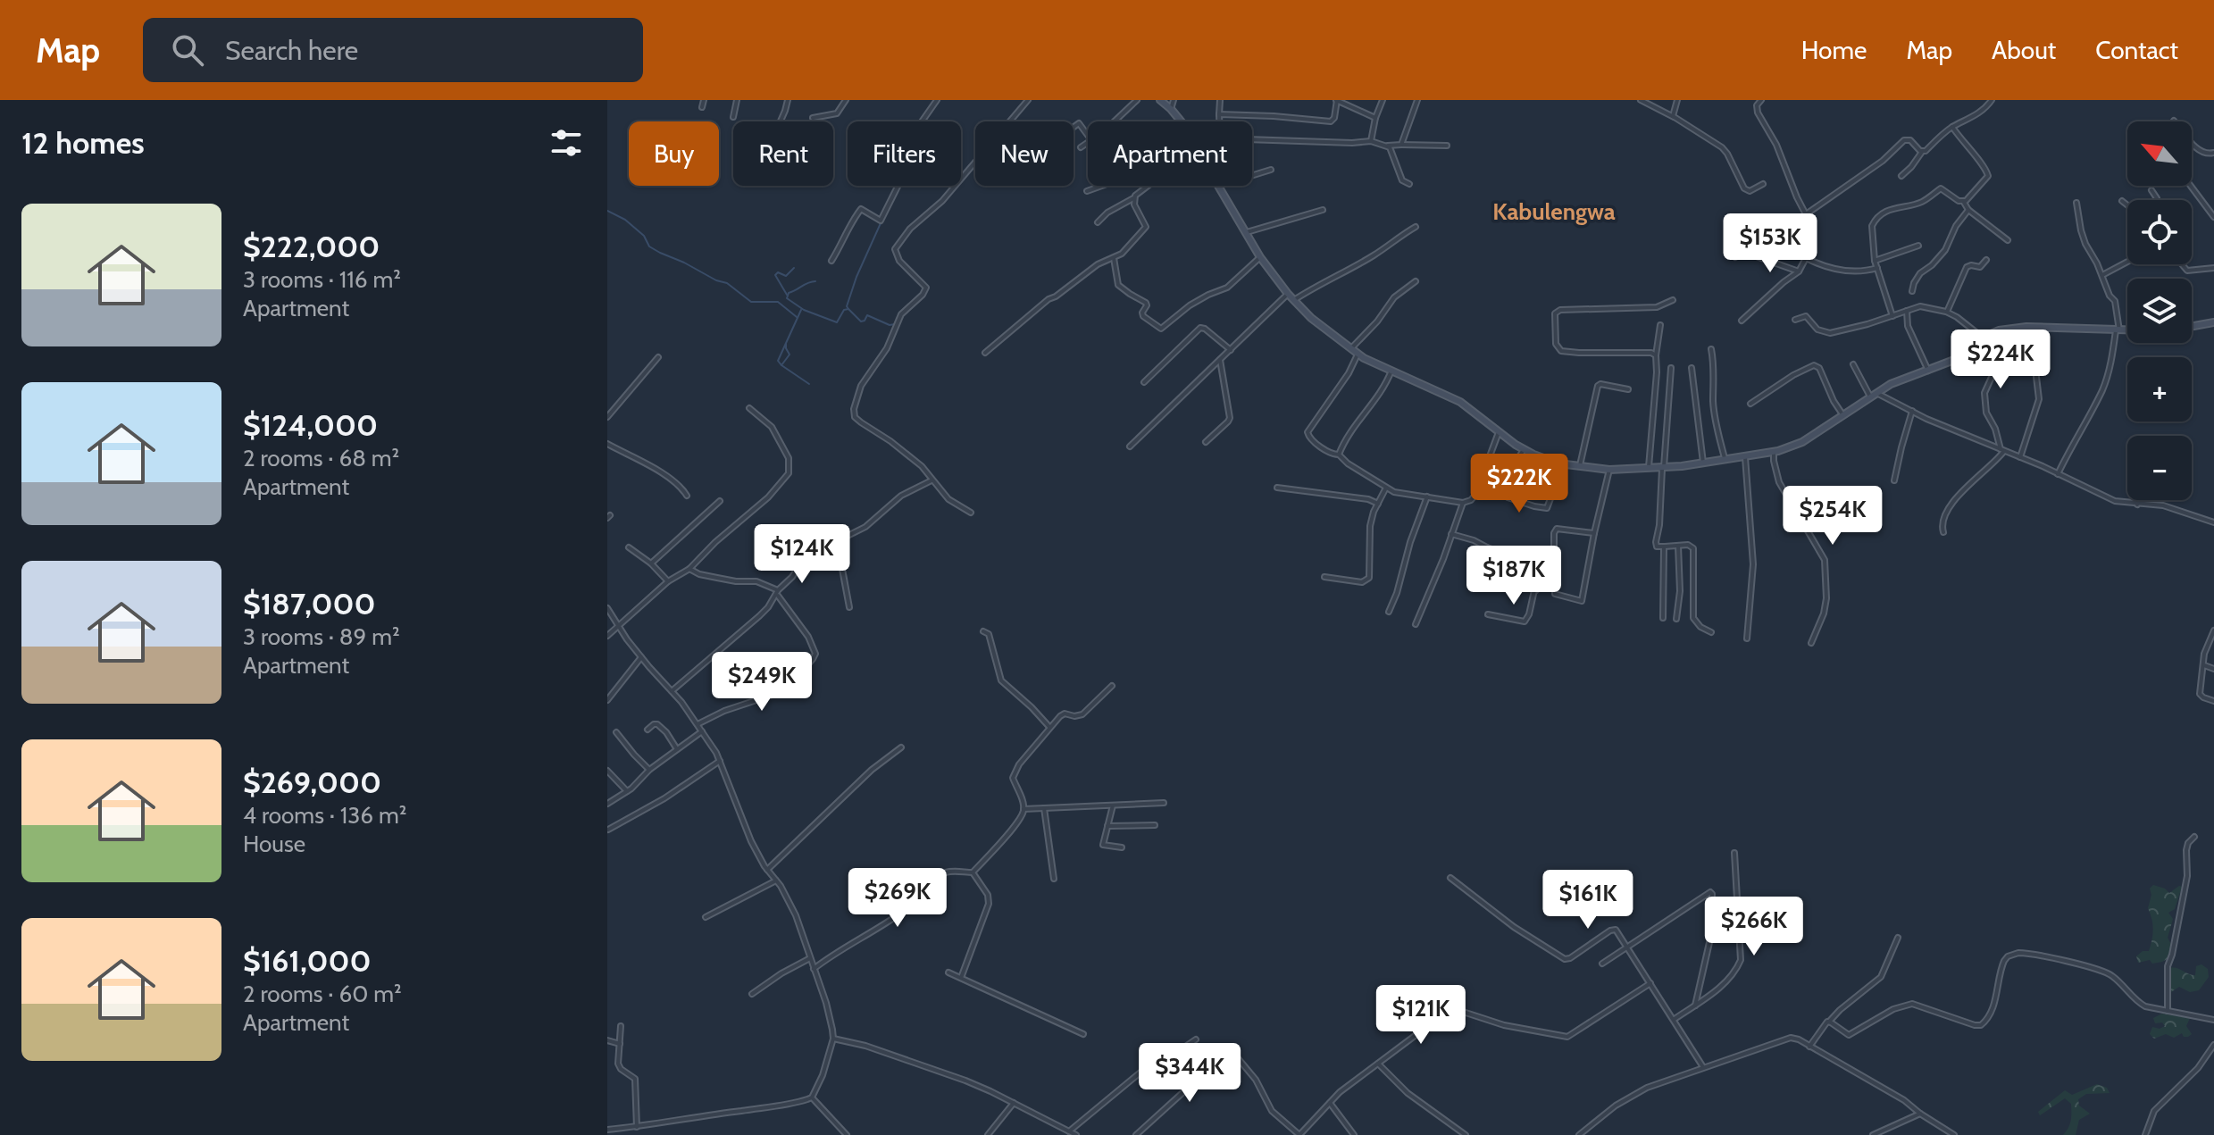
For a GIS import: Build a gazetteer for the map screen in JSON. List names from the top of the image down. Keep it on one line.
{"districts":["Kabulengwa"],"north":"top left","page":{"header":"Map","search":"Search here","nav":["Home","Map","About","Contact"],"heading":"12 homes","map_buttons":["+","−"],"chip":["Buy","Rent","Filters","New","Apartment"],"list":[{"name":"$222,000","note":"3 rooms · 116 m² · Apartment"},{"name":"$124,000","note":"2 rooms · 68 m² · Apartment"},{"name":"$187,000","note":"3 rooms · 89 m² · Apartment"},{"name":"$269,000","note":"4 rooms · 136 m² · House"},{"name":"$161,000","note":"2 rooms · 60 m² · Apartment"}],"price":["$153K","$224K","$222K","$254K","$124K","$187K","$249K","$269K","$161K","$266K","$121K","$344K"]}}
